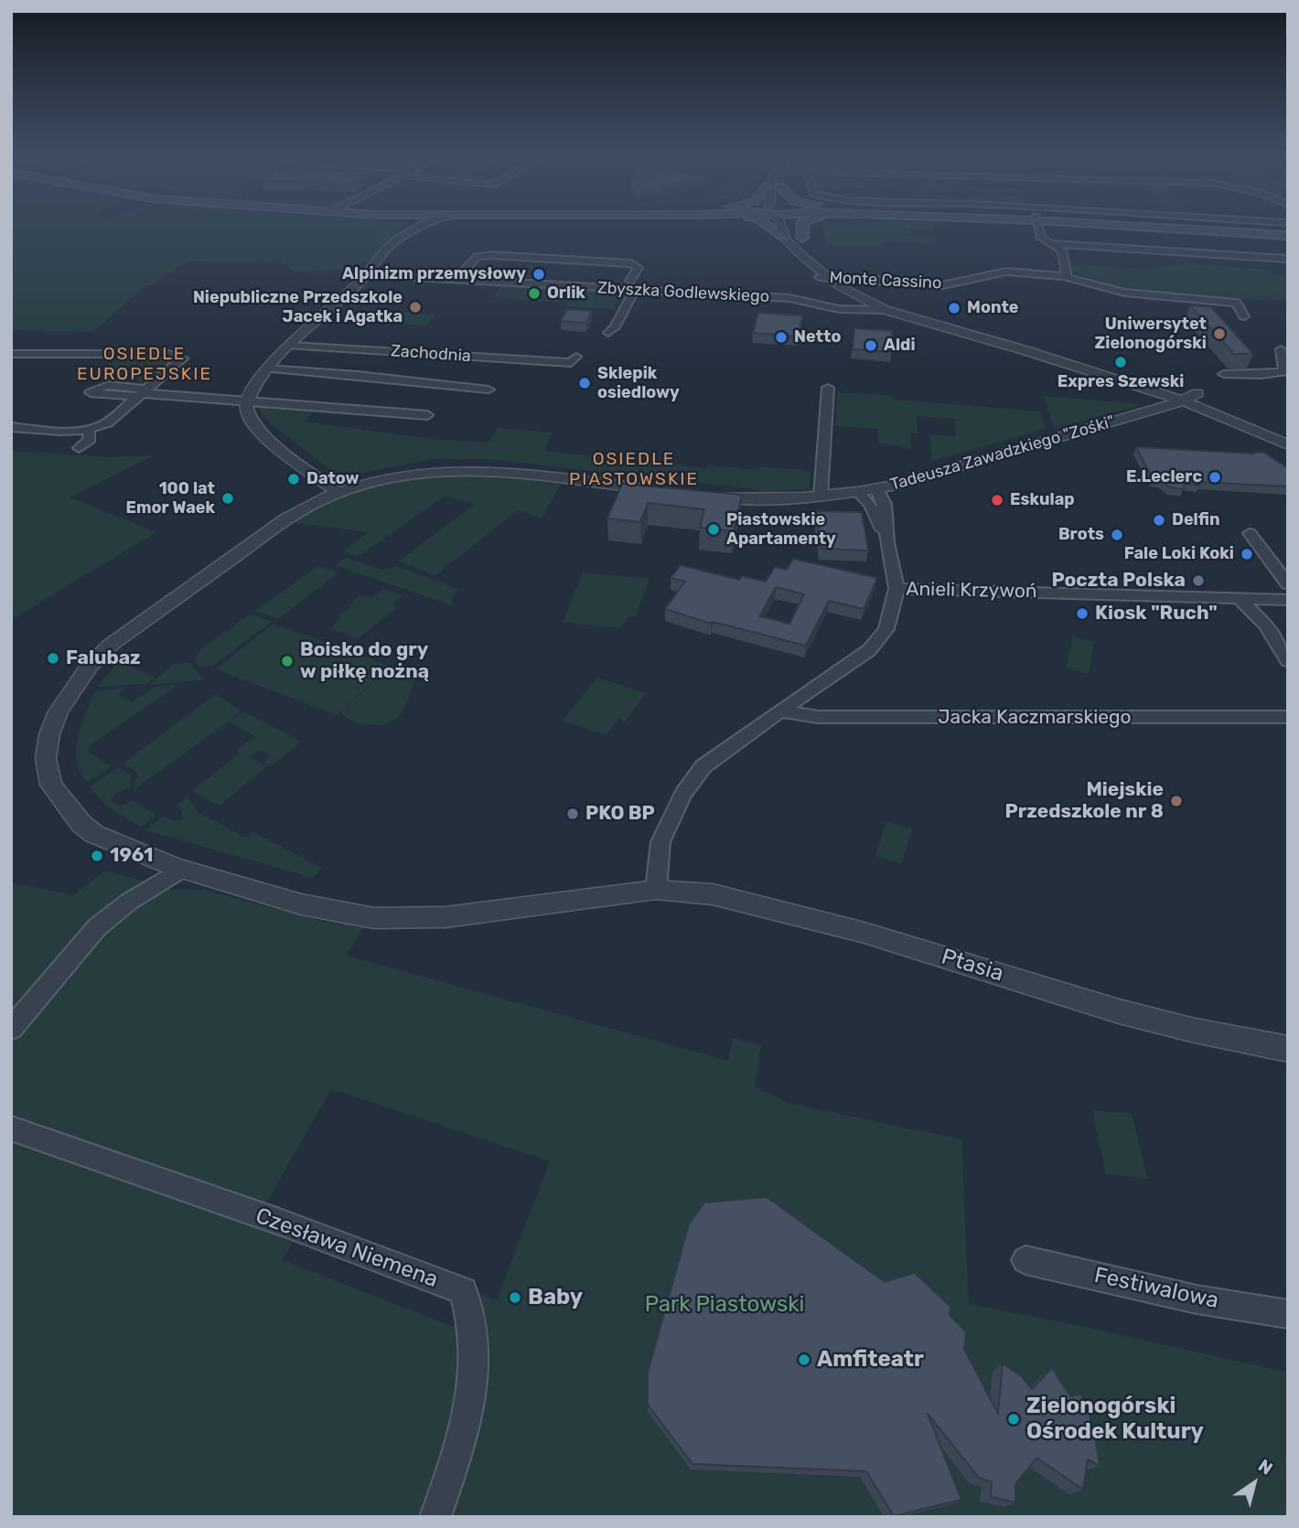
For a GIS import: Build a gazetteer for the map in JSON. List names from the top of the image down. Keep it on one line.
{"streets":{"street":["Monte Cassino","Zbyszka Godlewskiego","Zachodnia","Tadeusza Zawadzkiego \"Zośki\"","Anieli Krzywoń","Jacka Kaczmarskiego","Ptasia","Czesława Niemena","Festiwalowa"]},"districts":["OSIEDLE EUROPEJSKIE","OSIEDLE PIASTOWSKIE"],"parks":["Park Piastowski"],"places":["Alpinizm przemysłowy","Orlik","Niepubliczne Przedszkole Jacek i Agatka","Monte","Uniwersytet Zielonogórski","Netto","Aldi","Expres Szewski","Sklepik osiedlowy","E.Leclerc","Datow","100 lat Emor Waek","Eskulap","Delfin","Piastowskie Apartamenty","Brots","Fale Loki Koki","Poczta Polska","Kiosk \"Ruch\"","Falubaz","Boisko do gry w piłkę nożną","Miejskie Przedszkole nr 8","PKO BP","1961","Baby","Amfiteatr","Zielonogórski Ośrodek Kultury"],"north":"top right"}
